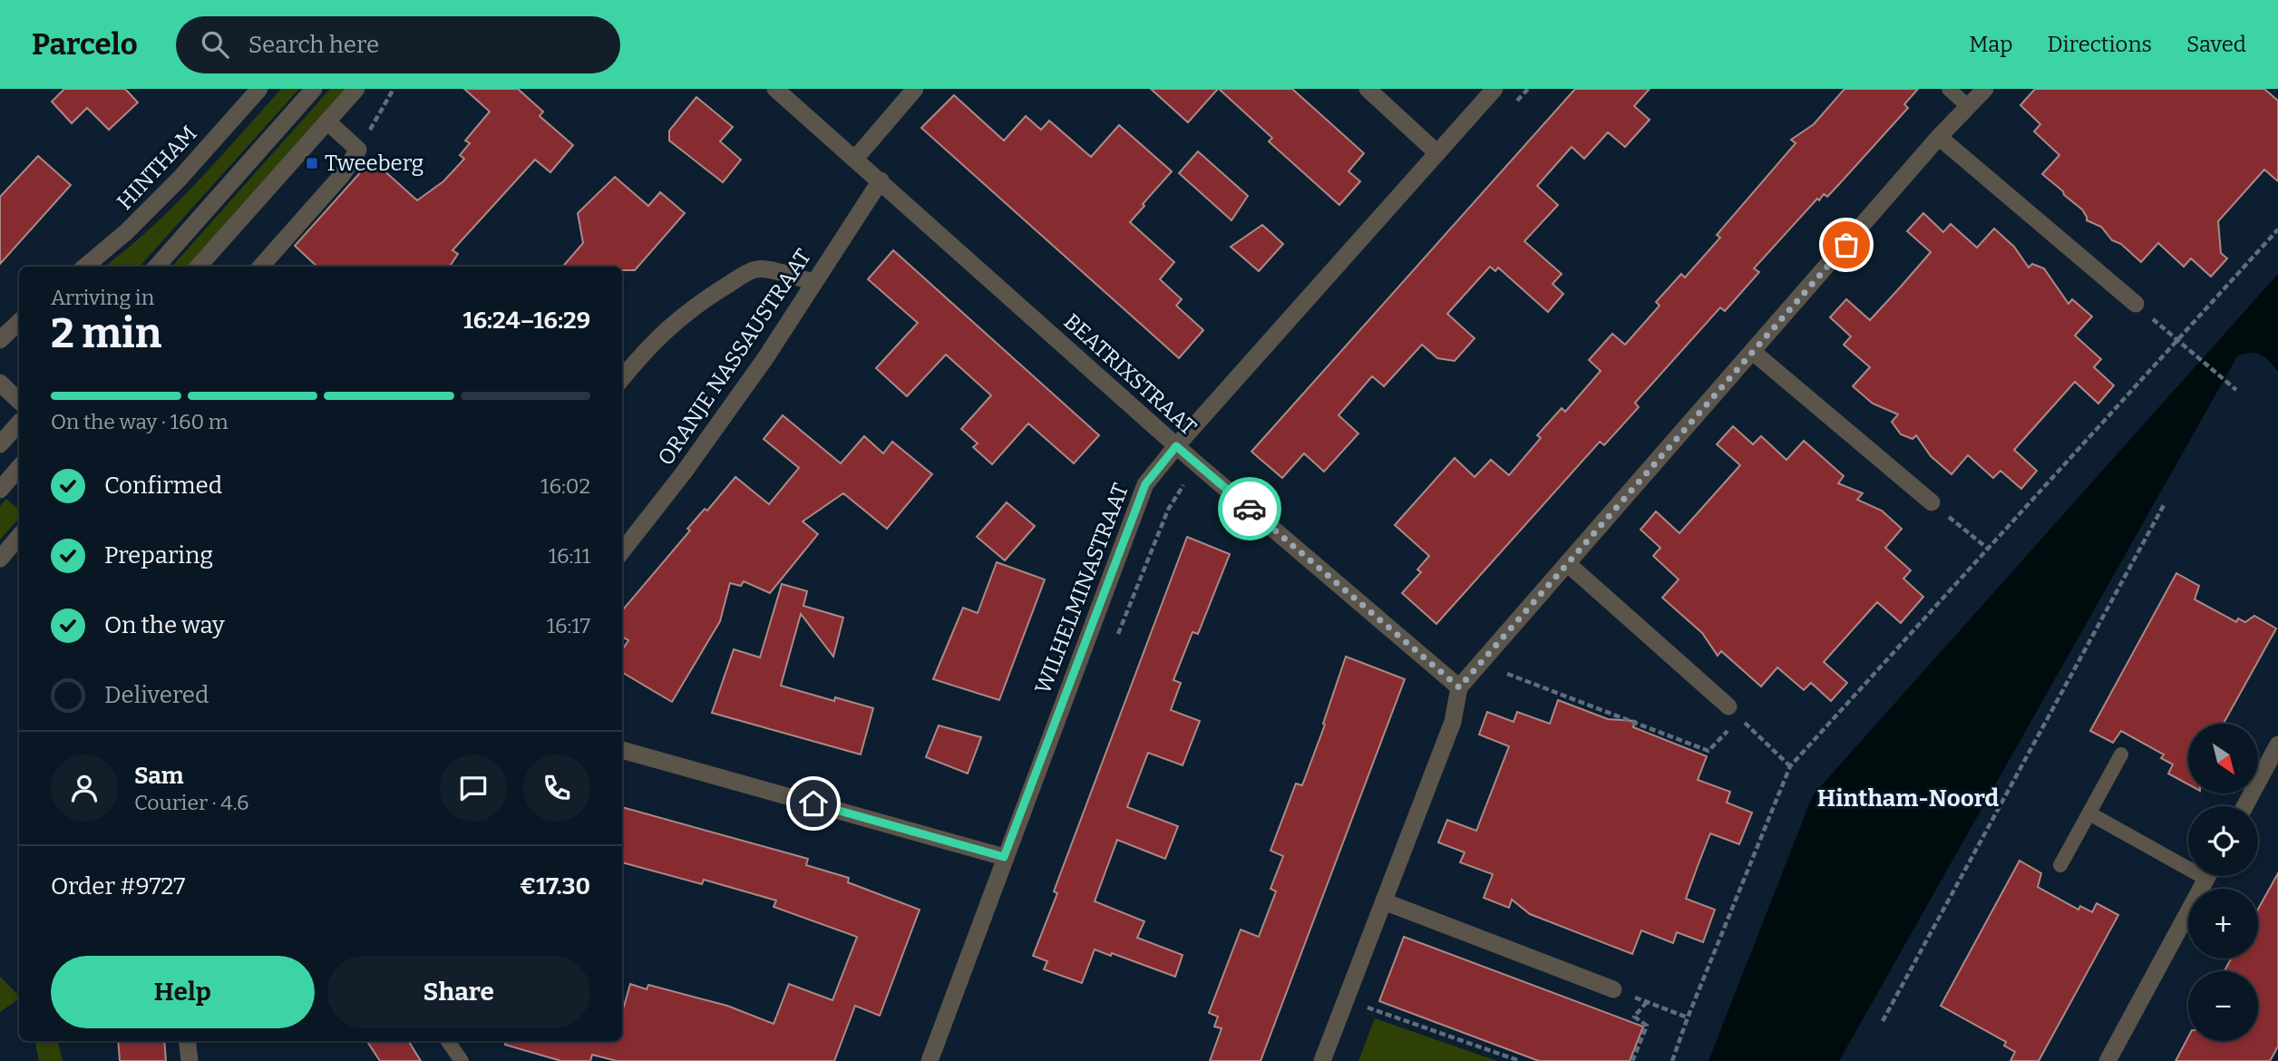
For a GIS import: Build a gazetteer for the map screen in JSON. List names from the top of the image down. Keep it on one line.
{"streets":{"street":["HINTHAM","ORANJE NASSAUSTRAAT","BEATRIXSTRAAT","WILHELMINASTRAAT"]},"crossings":[["ORANJE NASSAUSTRAAT","BEATRIXSTRAAT"],["BEATRIXSTRAAT","WILHELMINASTRAAT"]],"districts":["Hintham-Noord"],"places":{"transit":["Tweeberg"]},"north":"bottom right","page":{"header":"Parcelo","search":"Search here","nav":["Map","Directions","Saved"],"heading":["2 min","Arriving in","16:24–16:29"],"panel":["Sam","Courier · 4.6","Order #9727","€17.30"],"bar":"On the way · 160 m","list":[["Confirmed","16:02"],["Preparing","16:11"],["On the way","16:17"],"Delivered"],"map_buttons":["+","−"],"buttons":["Help","Share"]}}
